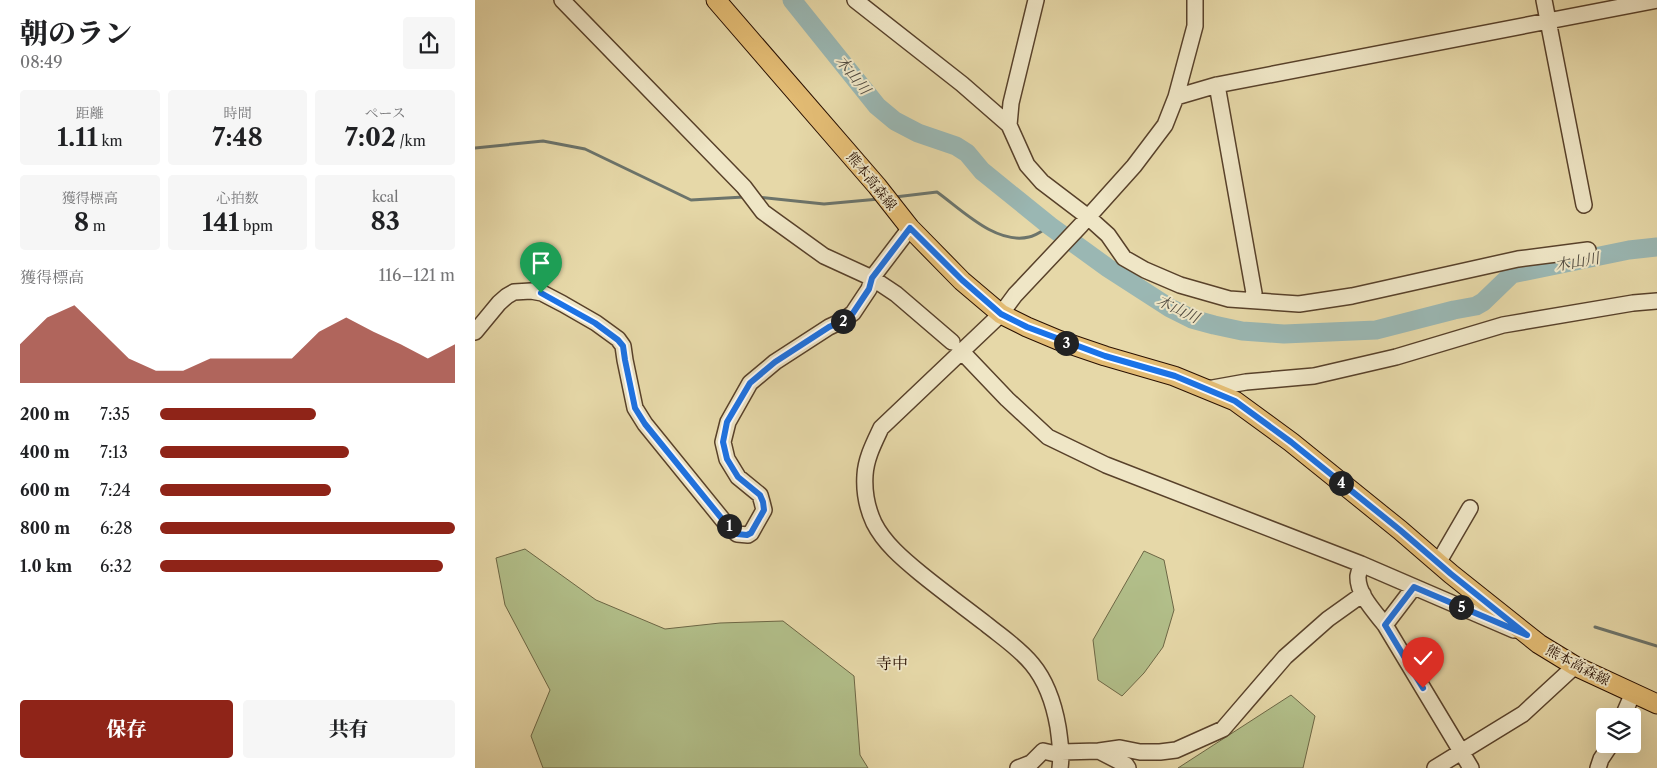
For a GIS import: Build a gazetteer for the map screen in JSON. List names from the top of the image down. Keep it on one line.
{"streets":{"main road":["熊本高森線"]},"districts":["寺中"],"water":["木山川"],"page":{"heading":["朝のラン","08:49"],"stats":[["距離","1.11 km"],["時間","7:48"],["ペース","7:02 /km"],["獲得標高","8 m"],["心拍数","141 bpm"],["kcal","83"]],"chart":["獲得標高","116–121 m"],"pins":["2","3","4","1","5"],"list":[{"name":"200 m","note":"7:35"},{"name":"400 m","note":"7:13"},{"name":"600 m","note":"7:24"},{"name":"800 m","note":"6:28"},{"name":"1.0 km","note":"6:32"}],"buttons":["保存","共有"]}}
